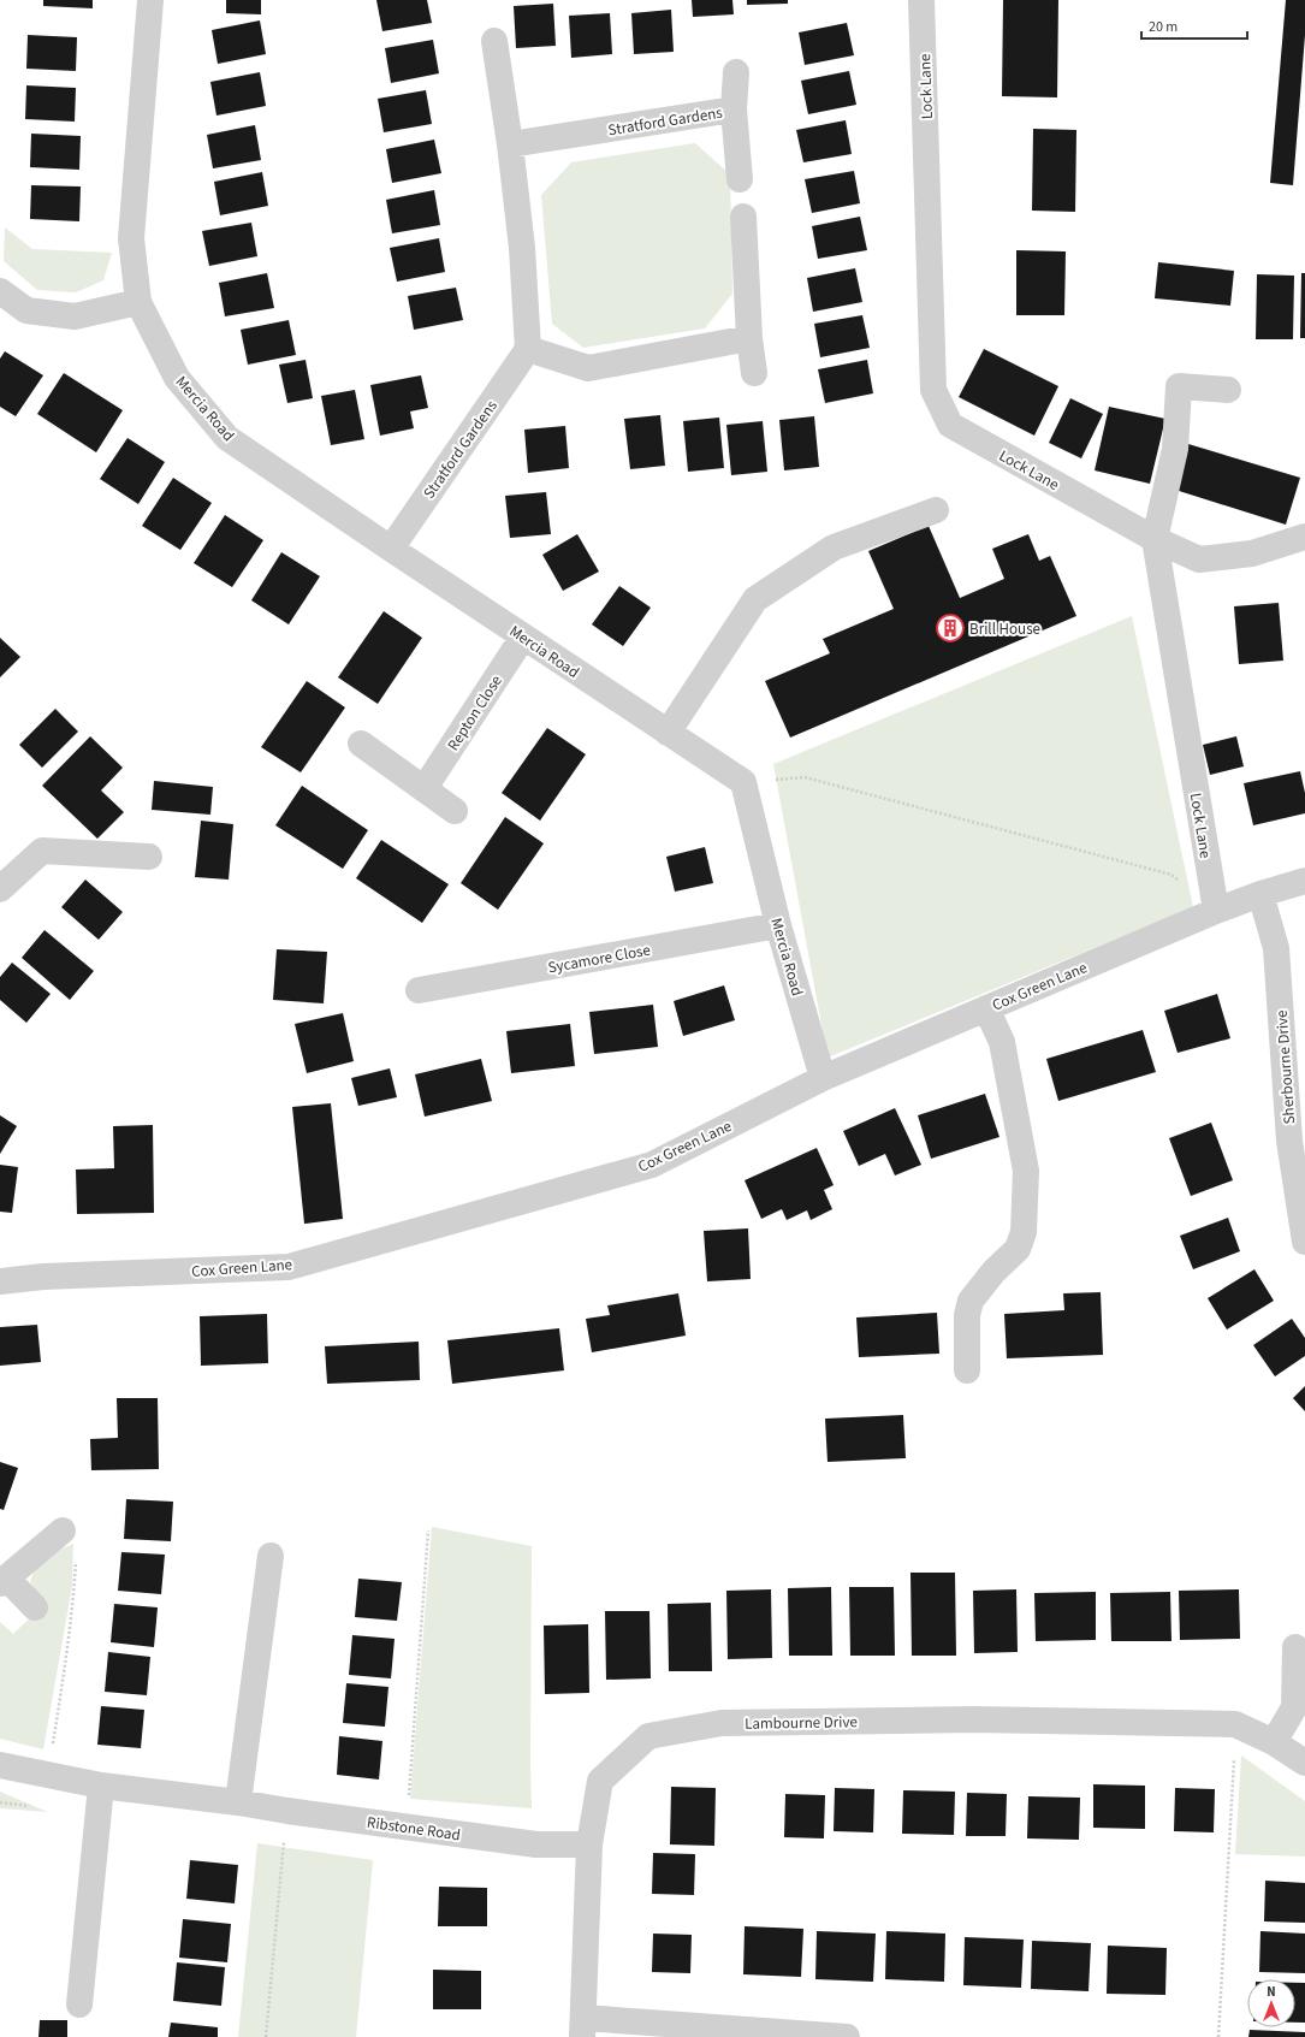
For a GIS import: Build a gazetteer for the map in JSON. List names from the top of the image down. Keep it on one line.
{"streets":{"street":["Lock Lane","Stratford Gardens","Mercia Road","Repton Close","Sycamore Close","Cox Green Lane","Sherbourne Drive","Lambourne Drive","Ribstone Road"]},"crossings":[["Lock Lane","Cox Green Lane"],["Stratford Gardens","Mercia Road"],["Mercia Road","Repton Close"],["Mercia Road","Sycamore Close"],["Mercia Road","Cox Green Lane"],["Cox Green Lane","Sherbourne Drive"],["Lambourne Drive","Ribstone Road"]],"places":{"building":["Brill House"]},"scale_bar":"20 m","north":"top"}
